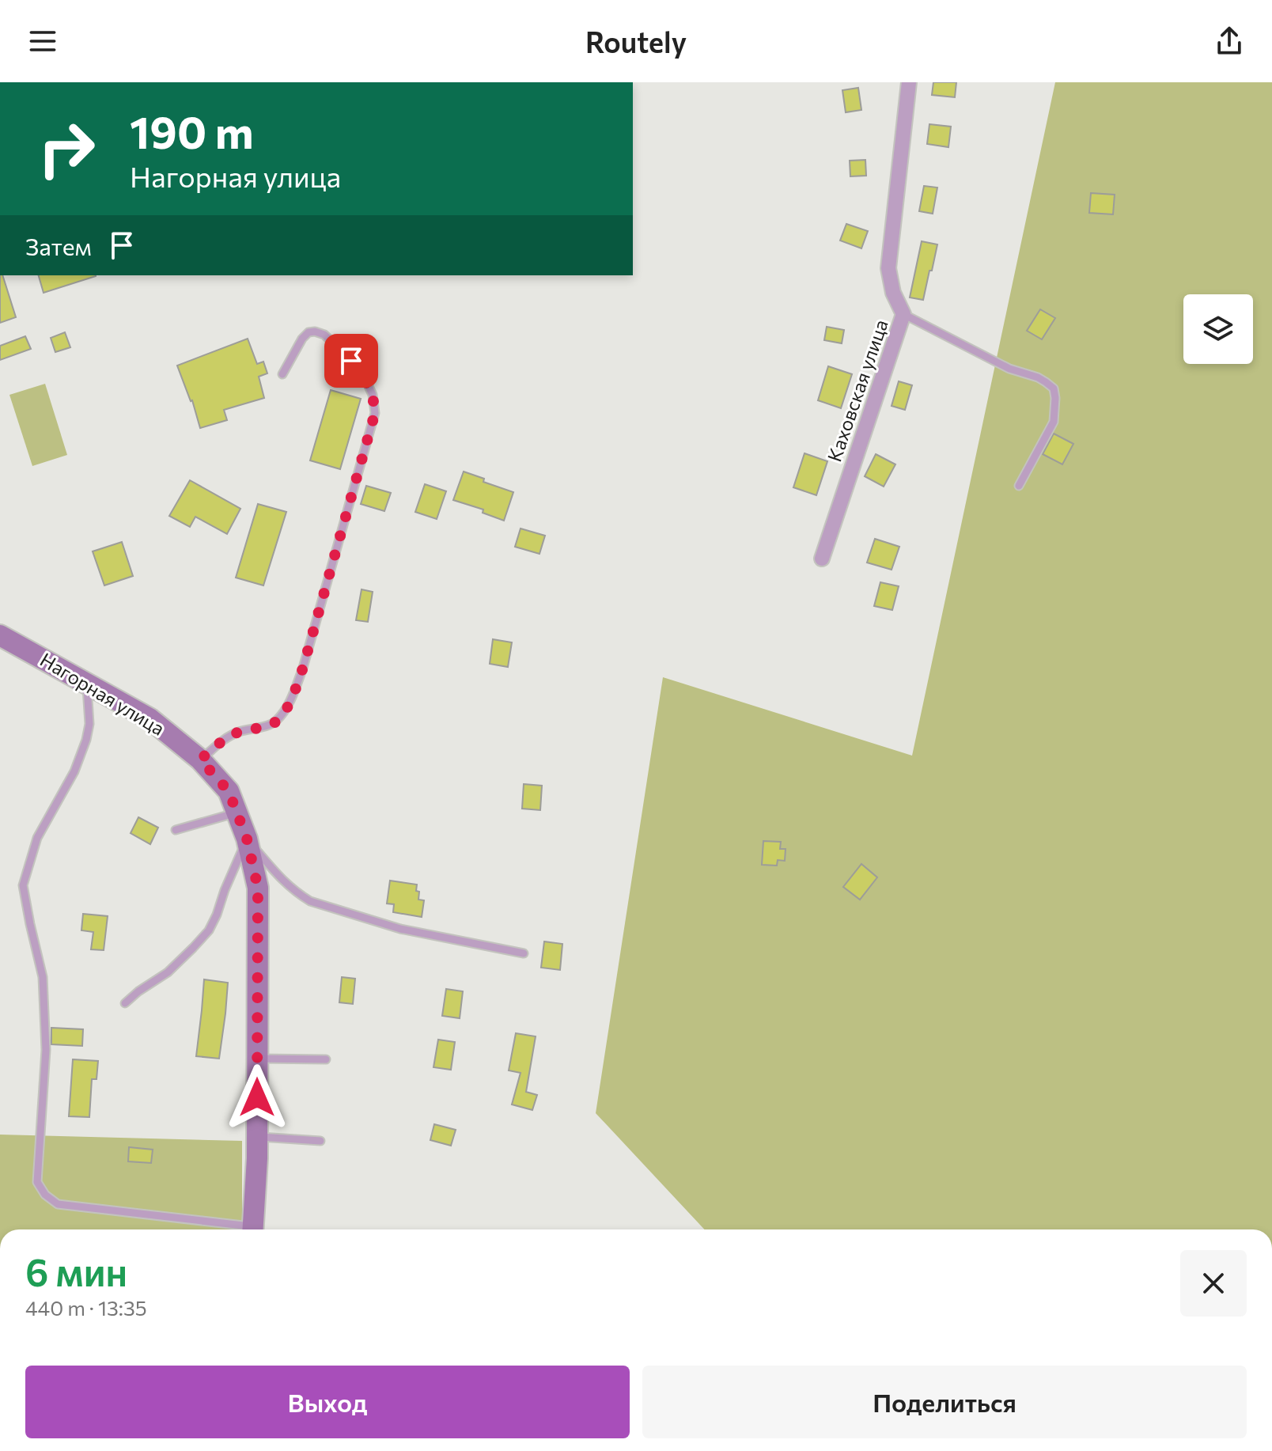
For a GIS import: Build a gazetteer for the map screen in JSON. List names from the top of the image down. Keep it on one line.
{"streets":{"main road":["Нагорная улица"],"street":["Каховская улица"]},"page":{"header":"Routely","turn":["190 m","Нагорная улица"],"then":"Затем","heading":["6 мин","440 m · 13:35"],"buttons":["Выход","Поделиться"]}}
